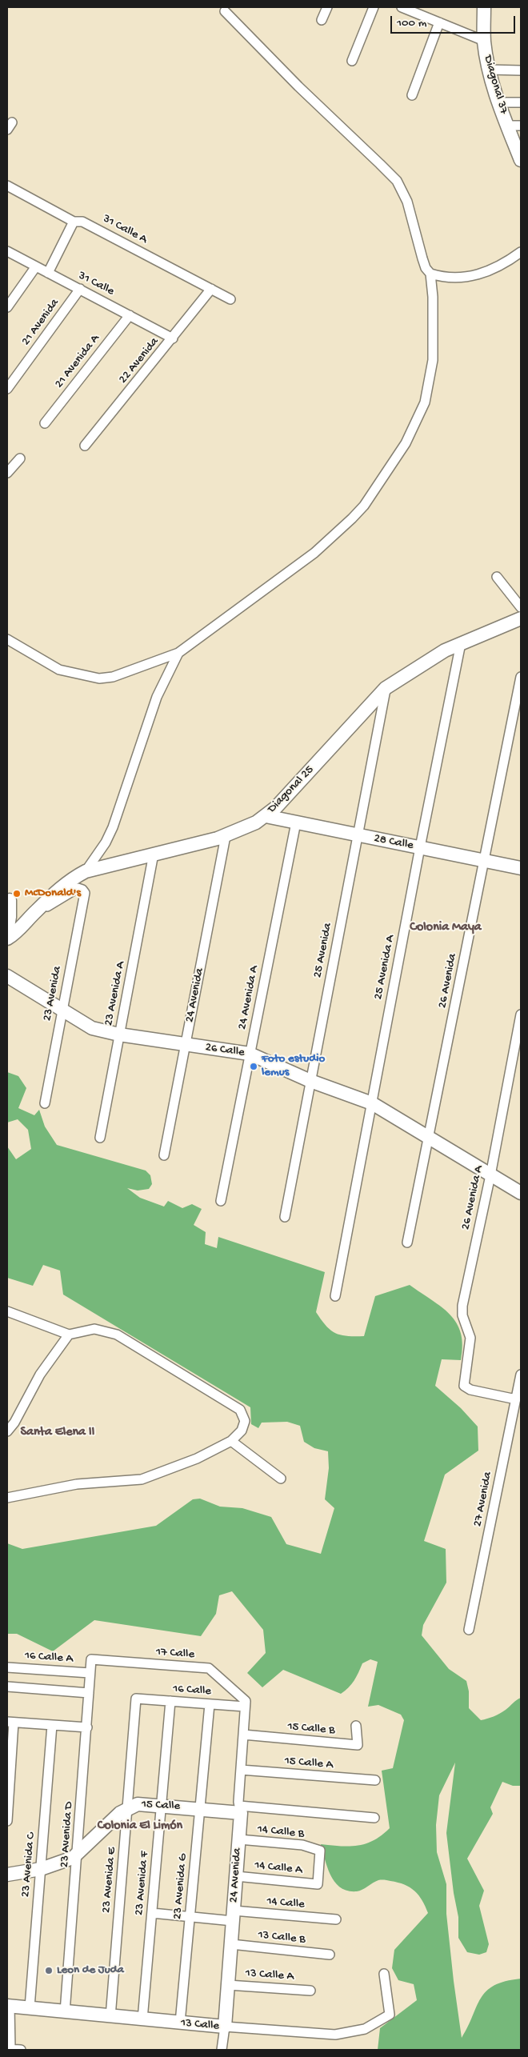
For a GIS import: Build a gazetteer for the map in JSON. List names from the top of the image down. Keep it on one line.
{"streets":{"main road":["Diagonal 37","Diagonal 25","28 Calle","24 Avenida","26 Calle","15 Calle","13 Calle"],"street":["31 Calle A","31 Calle","21 Avenida","22 Avenida","21 Avenida A","25 Avenida","25 Avenida A","26 Avenida","23 Avenida","23 Avenida A","24 Avenida A","26 Avenida A","27 Avenida","17 Calle","16 Calle A","16 Calle","15 Calle B","15 Calle A","14 Calle B","23 Avenida D","23 Avenida C","14 Calle A","23 Avenida E","23 Avenida F","23 Avenida G","14 Calle","13 Calle B","13 Calle A"]},"crossings":[["31 Calle A","22 Avenida"],["31 Calle","21 Avenida"],["31 Calle","22 Avenida"],["31 Calle","21 Avenida A"],["Diagonal 25","28 Calle"],["Diagonal 25","25 Avenida"],["Diagonal 25","25 Avenida A"],["Diagonal 25","23 Avenida"],["Diagonal 25","23 Avenida A"],["Diagonal 25","24 Avenida"],["28 Calle","25 Avenida"],["28 Calle","25 Avenida A"],["28 Calle","26 Avenida"],["28 Calle","24 Avenida A"],["25 Avenida","26 Calle"],["25 Avenida A","26 Calle"],["26 Avenida","26 Calle"],["23 Avenida","26 Calle"],["23 Avenida A","26 Calle"],["24 Avenida","26 Calle"],["24 Avenida","17 Calle"],["24 Avenida","16 Calle"],["24 Avenida","15 Calle B"],["24 Avenida","15 Calle A"],["24 Avenida","15 Calle"],["24 Avenida","14 Calle B"],["24 Avenida","14 Calle A"],["24 Avenida","14 Calle"],["24 Avenida","13 Calle B"],["24 Avenida","13 Calle A"],["24 Avenida","13 Calle"],["24 Avenida A","26 Calle"],["26 Calle","26 Avenida A"],["26 Avenida A","27 Avenida"],["17 Calle","16 Calle"],["17 Calle","23 Avenida D"],["16 Calle A","23 Avenida D"],["16 Calle","23 Avenida E"],["16 Calle","23 Avenida F"],["16 Calle","23 Avenida G"],["15 Calle","23 Avenida D"],["15 Calle","23 Avenida C"],["15 Calle","23 Avenida E"],["15 Calle","23 Avenida F"],["15 Calle","23 Avenida G"],["14 Calle B","14 Calle A"],["23 Avenida D","13 Calle"],["23 Avenida C","13 Calle"],["23 Avenida E","13 Calle"],["23 Avenida F","14 Calle"],["23 Avenida F","13 Calle"],["23 Avenida G","14 Calle"],["23 Avenida G","13 Calle"]],"districts":["Colonia Maya","Santa Elena II","Colonia El Limón"],"places":["McDonald's","Foto estudio lemus","Leon de Juda"],"scale_bar":"100 m"}
